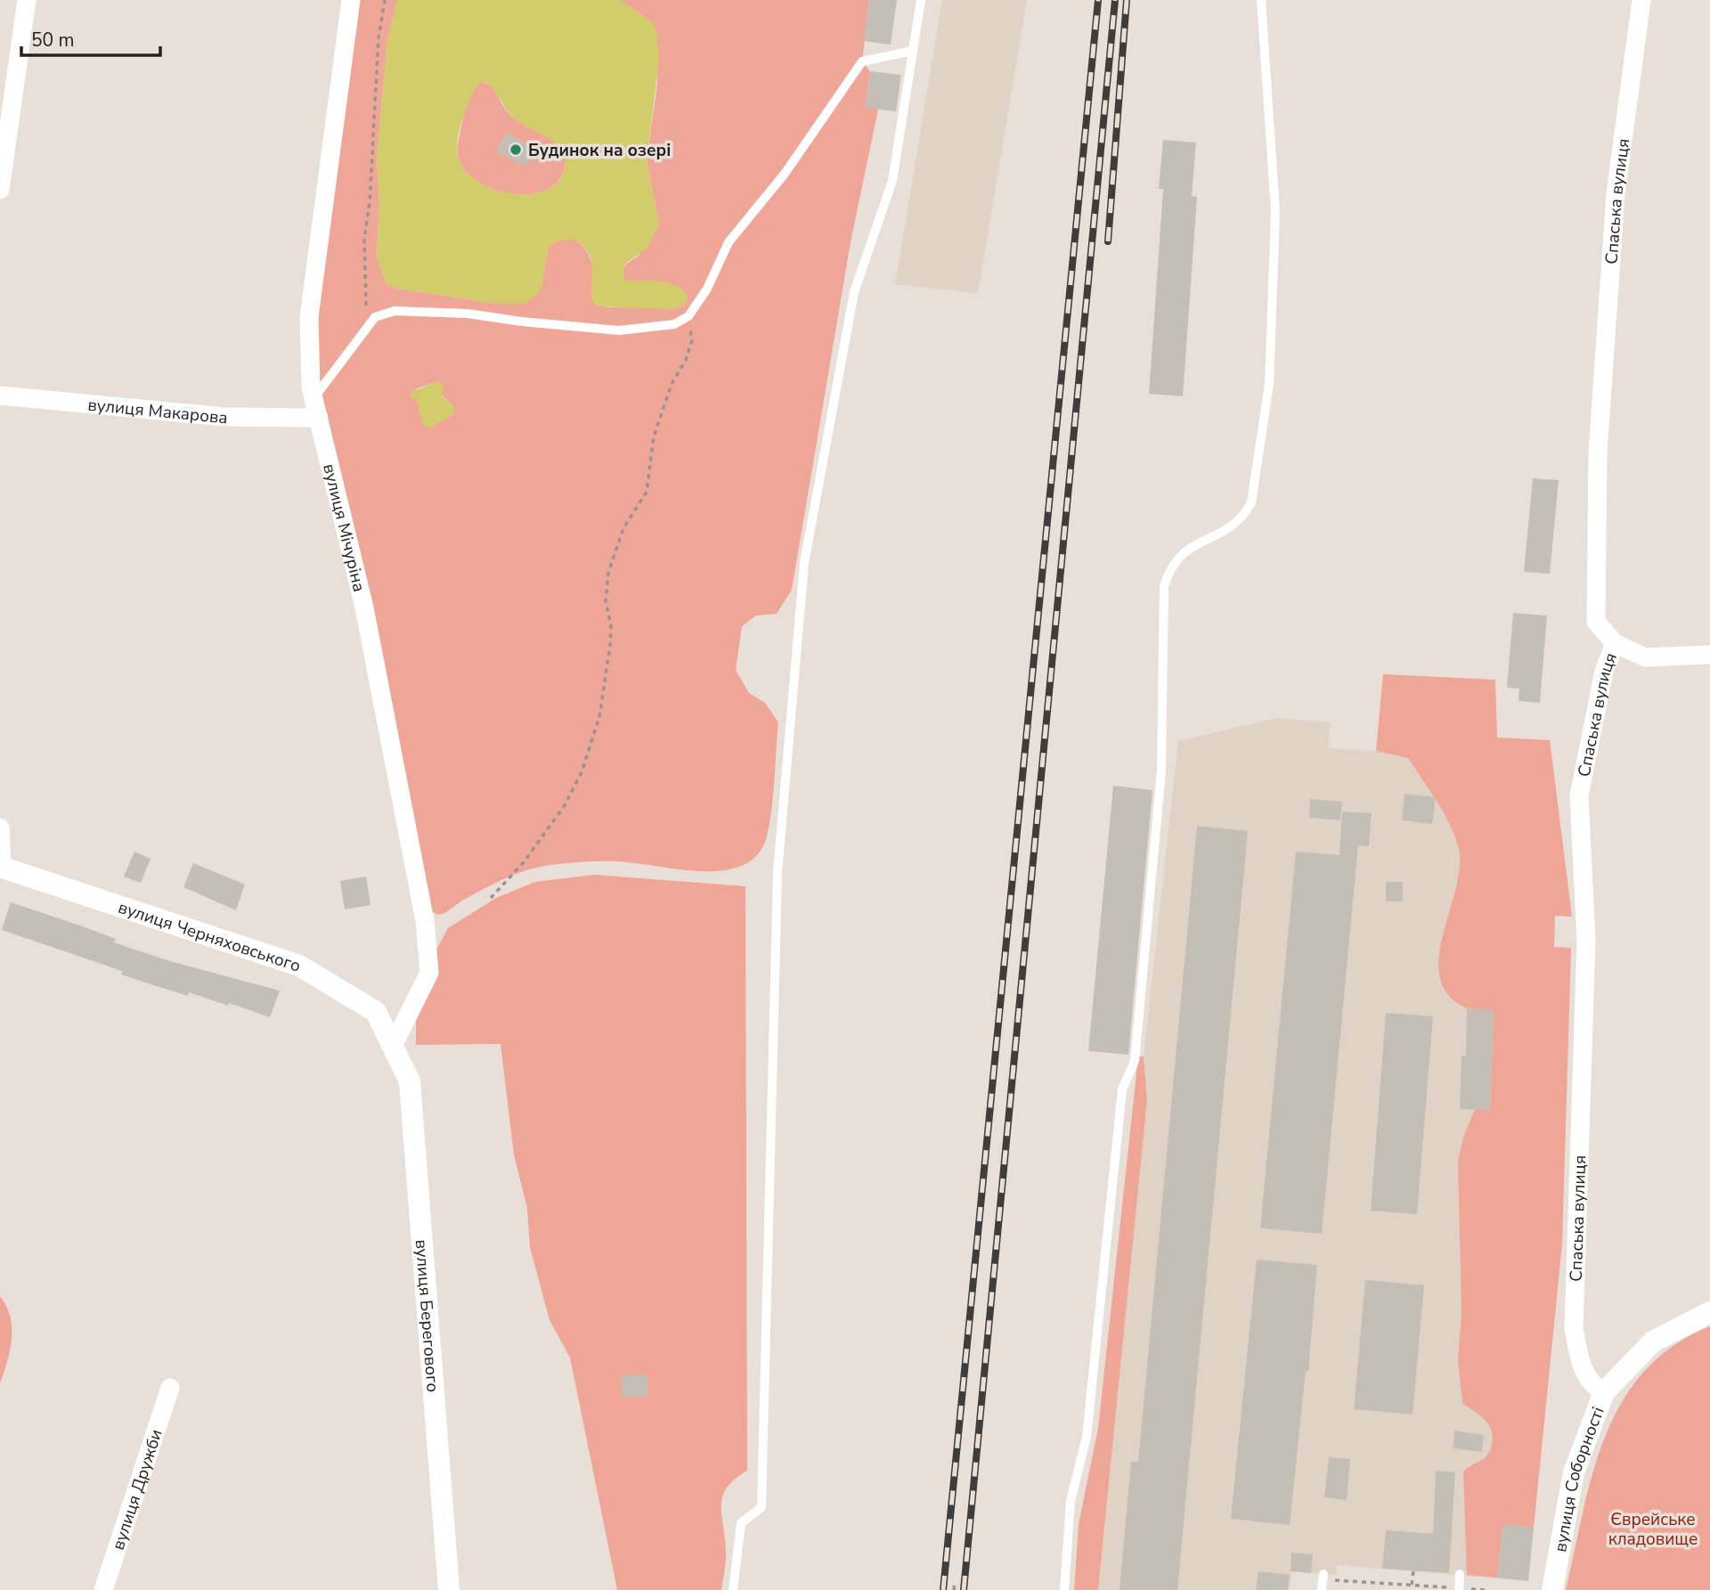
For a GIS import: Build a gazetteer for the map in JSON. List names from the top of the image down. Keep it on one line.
{"streets":{"street":["Спаська вулиця","вулиця Макарова","вулиця Мічуріна","вулиця Черняховського","вулиця Берегового","вулиця Соборності","вулиця Дружби"]},"crossings":[["Спаська вулиця","вулиця Соборності"],["вулиця Макарова","вулиця Мічуріна"],["вулиця Мічуріна","вулиця Черняховського"],["вулиця Мічуріна","вулиця Берегового"],["вулиця Черняховського","вулиця Берегового"]],"parks":["Єврейське кладовище"],"places":["Будинок на озері"],"scale_bar":"50 m"}
